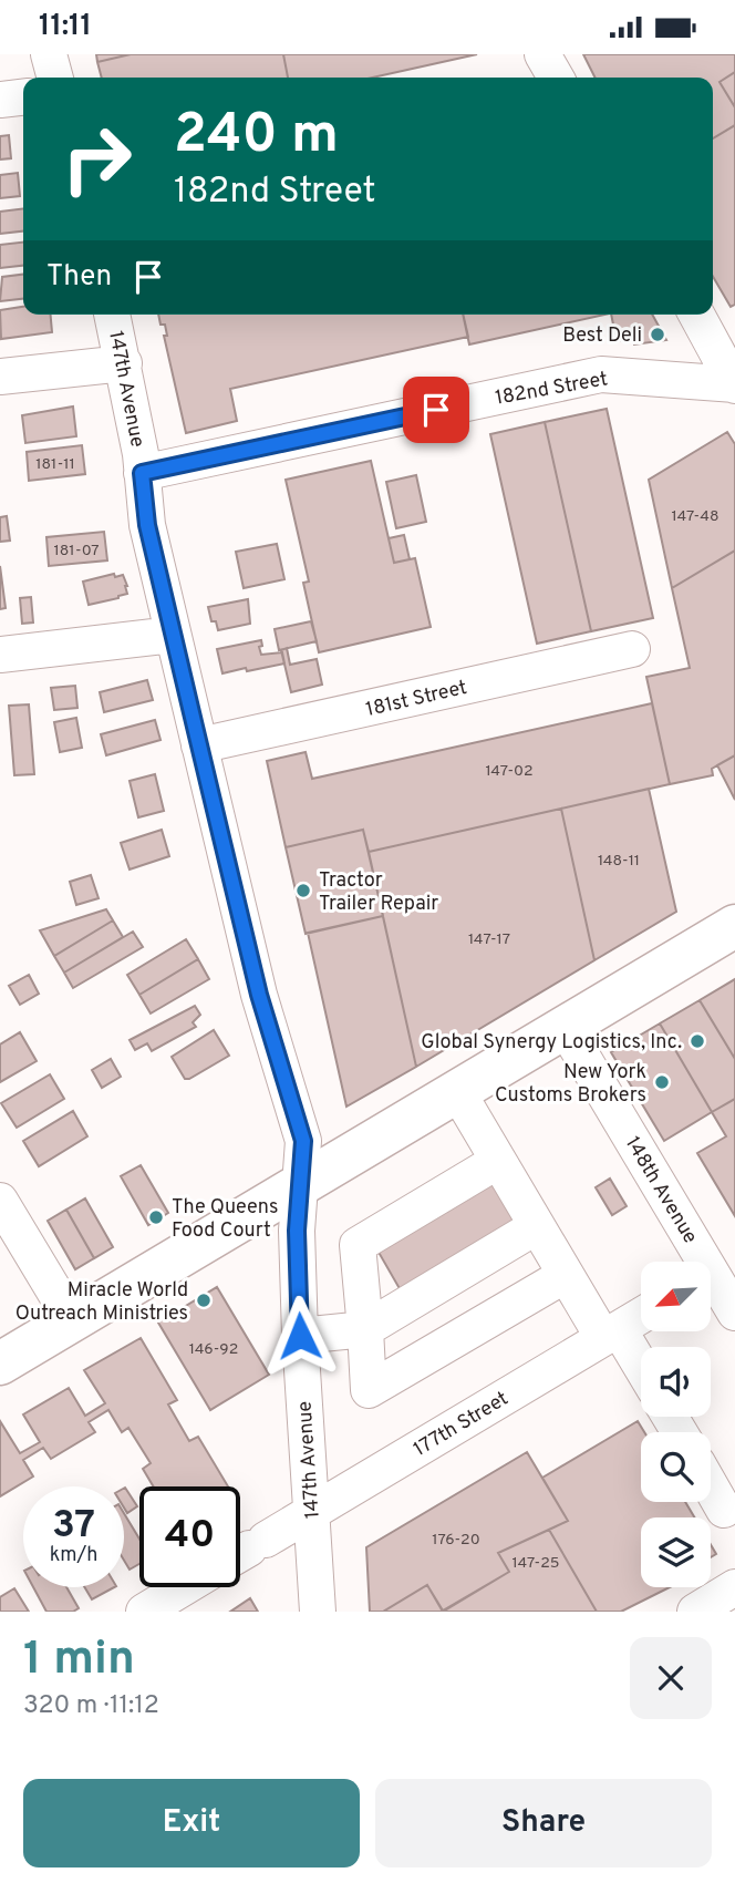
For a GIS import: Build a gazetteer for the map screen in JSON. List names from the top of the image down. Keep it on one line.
{"streets":{"street":["182nd Street","147th Avenue","181st Street","148th Avenue","177th Street"]},"crossings":[["182nd Street","147th Avenue"],["147th Avenue","181st Street"],["147th Avenue","177th Street"]],"places":["Best Deli","Tractor Trailer Repair","Global Synergy Logistics, Inc.","New York Customs Brokers","The Queens Food Court","Miracle World Outreach Ministries"],"house_numbers":["181-11","147-48","181-07","147-02","148-11","147-17","146-92","176-20","147-25"],"north":"bottom left","page":{"status":"11:11","turn":["240 m","182nd Street"],"then":"Then","speed":"37 km/h","limit":"40","heading":["1 min","320 m · 11:12"],"buttons":["Exit","Share"]}}
